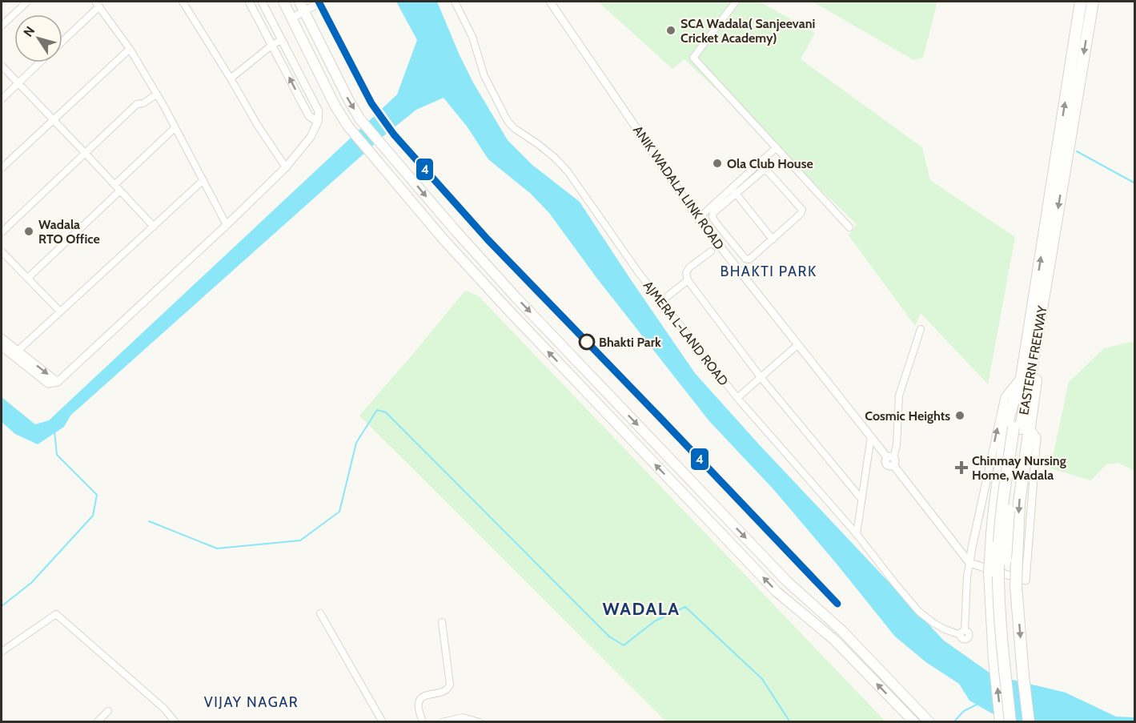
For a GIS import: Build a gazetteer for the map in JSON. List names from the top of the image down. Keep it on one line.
{"streets":{"highway":["EASTERN FREEWAY"],"street":["ANIK WADALA LINK ROAD","AJMERA L-LAND ROAD"]},"crossings":[["ANIK WADALA LINK ROAD","AJMERA L-LAND ROAD"]],"districts":["BHAKTI PARK","WADALA","VIJAY NAGAR"],"places":{"other":["SCA Wadala( Sanjeevani Cricket Academy)","Ola Club House","Wadala RTO Office","Bhakti Park","Cosmic Heights"],"health":["Chinmay Nursing Home, Wadala"]},"lines":["transit line 4"],"north":"top left"}
